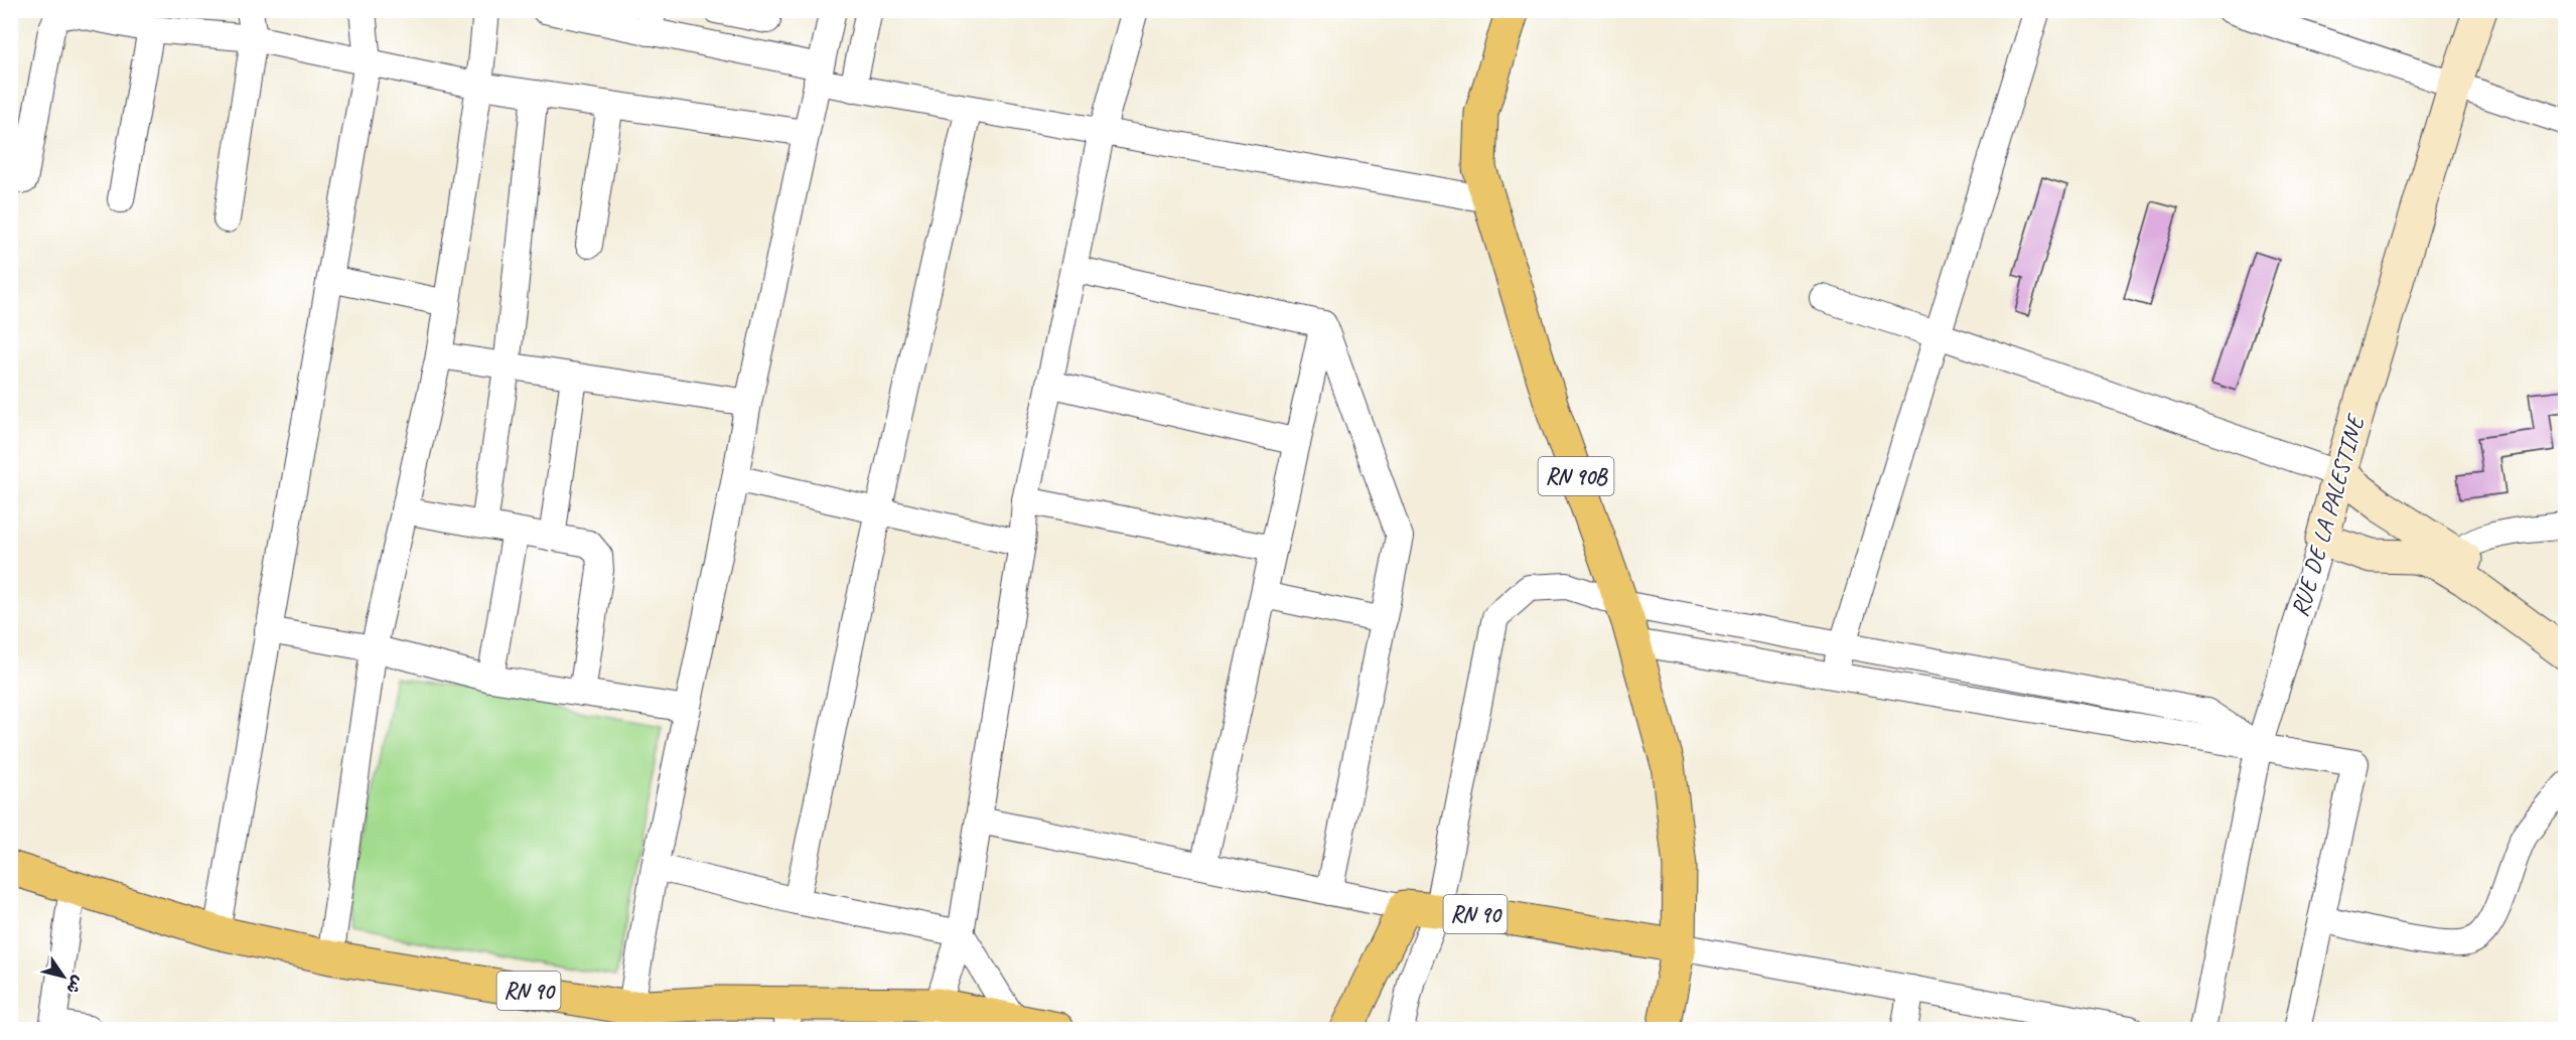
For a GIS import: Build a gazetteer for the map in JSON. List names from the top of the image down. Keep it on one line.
{"streets":{"main road":["RN 90B","RUE DE LA PALESTINE","RN 90"]},"crossings":[["RN 90B","RN 90"]],"north":"bottom right"}
